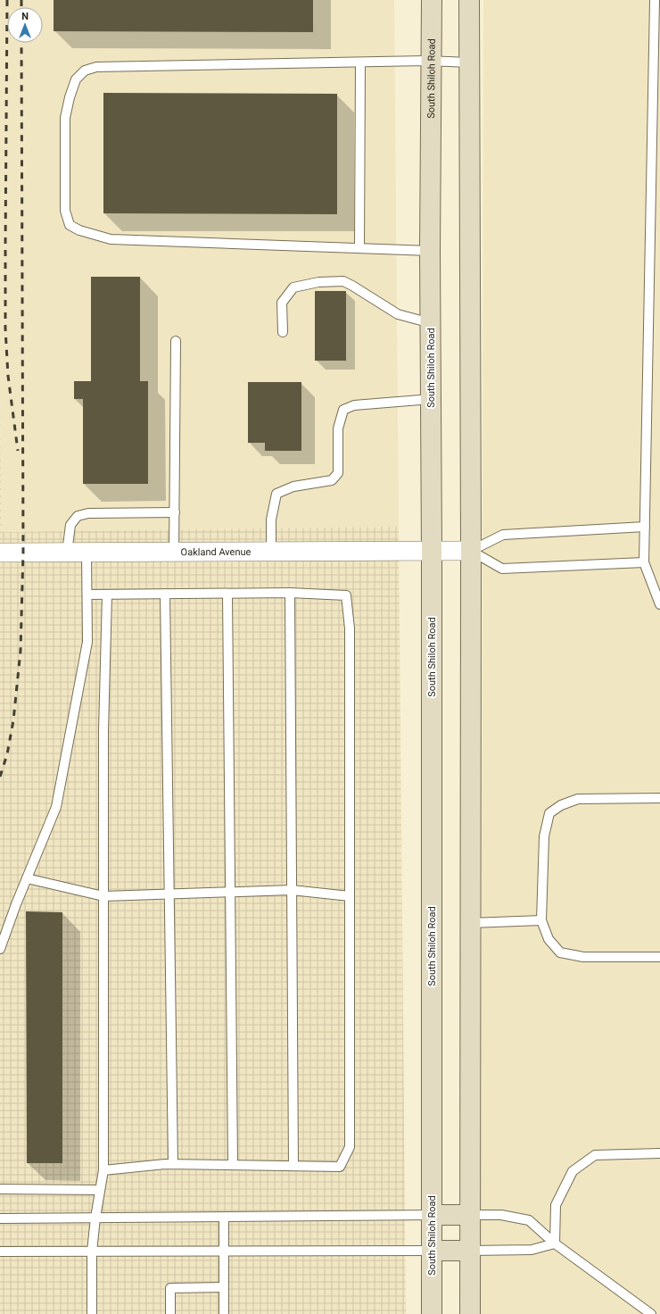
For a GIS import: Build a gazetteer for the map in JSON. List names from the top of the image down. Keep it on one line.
{"streets":{"main road":["South Shiloh Road"],"street":["Oakland Avenue"]},"crossings":[["South Shiloh Road","Oakland Avenue"]],"north":"top"}
